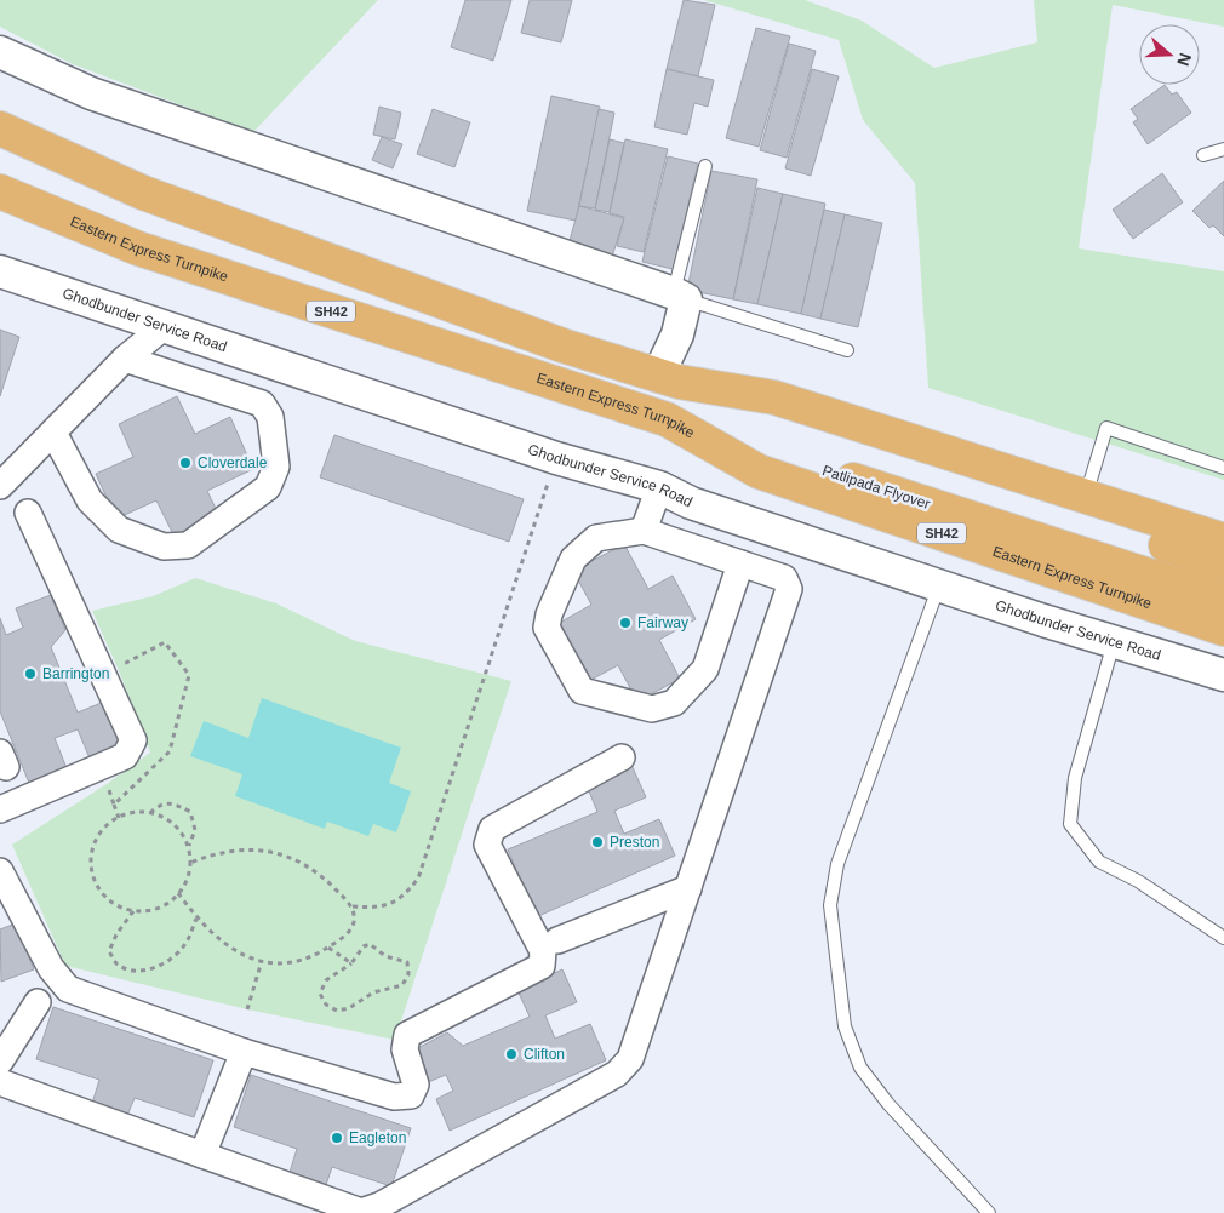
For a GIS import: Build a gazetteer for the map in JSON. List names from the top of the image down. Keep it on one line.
{"streets":{"main road":["Eastern Express Turnpike","SH42","Patlipada Flyover"],"street":["Ghodbunder Service Road"]},"crossings":[["Eastern Express Turnpike","Patlipada Flyover"]],"places":["Cloverdale","Fairway","Barrington","Preston","Clifton","Eagleton"],"north":"right"}
